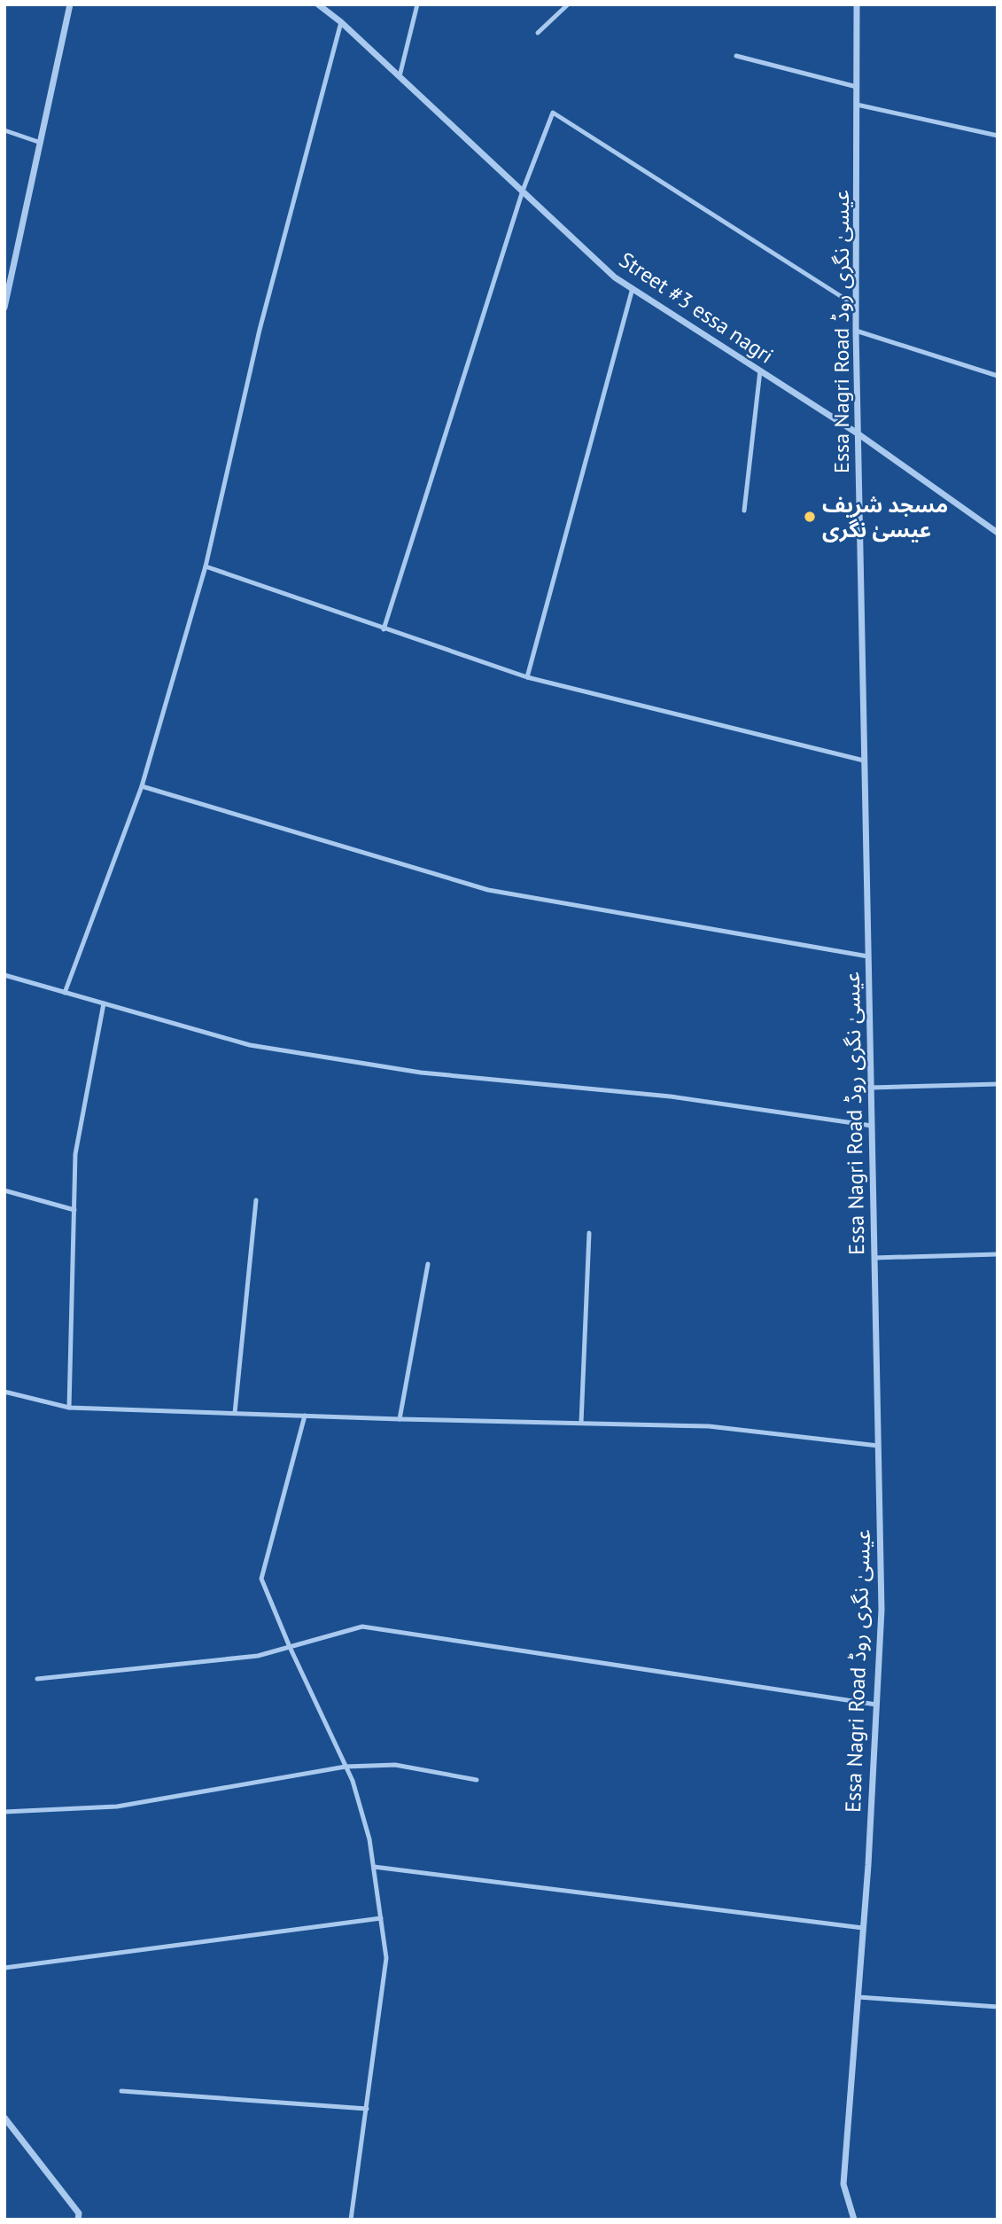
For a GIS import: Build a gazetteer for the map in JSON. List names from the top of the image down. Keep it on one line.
{"streets":{"street":["Street #3 essa nagri","Essa Nagri Road عیسیٰ نگری روڈ"]},"crossings":[["Street #3 essa nagri","Essa Nagri Road عیسیٰ نگری روڈ"]],"places":["مسجد شریف عیسیٰ نگری"]}
